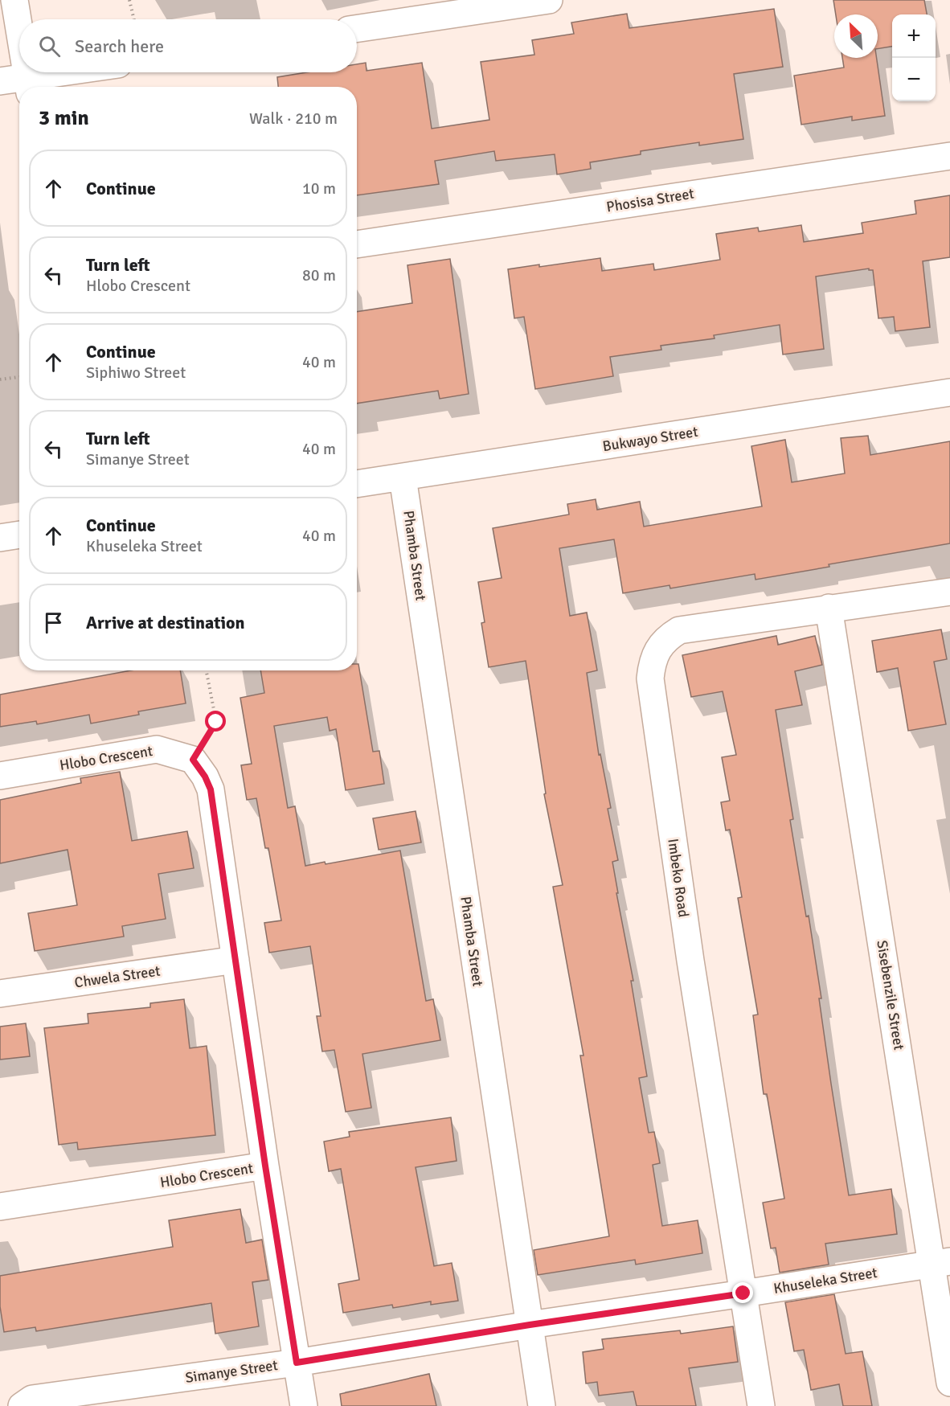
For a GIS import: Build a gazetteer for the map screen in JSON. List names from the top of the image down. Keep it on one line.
{"streets":{"street":["Phosisa Street","Bukwayo Street","Phamba Street","Hlobo Crescent","Imbeko Road","Chwela Street","Sisebenzile Street","Khuseleka Street","Simanye Street"]},"crossings":[["Bukwayo Street","Phamba Street"],["Phamba Street","Khuseleka Street"],["Phamba Street","Simanye Street"],["Hlobo Crescent","Chwela Street"],["Imbeko Road","Sisebenzile Street"],["Imbeko Road","Khuseleka Street"],["Sisebenzile Street","Khuseleka Street"],["Khuseleka Street","Simanye Street"]],"north":"top left","page":{"map_buttons":["+","−"],"search":"Search here","heading":["3 min","Walk · 210 m"],"list":[["Continue","10 m"],["Turn left","Hlobo Crescent","80 m"],["Continue","Siphiwo Street","40 m"],["Turn left","Simanye Street","40 m"],["Continue","Khuseleka Street","40 m"],"Arrive at destination"]}}
